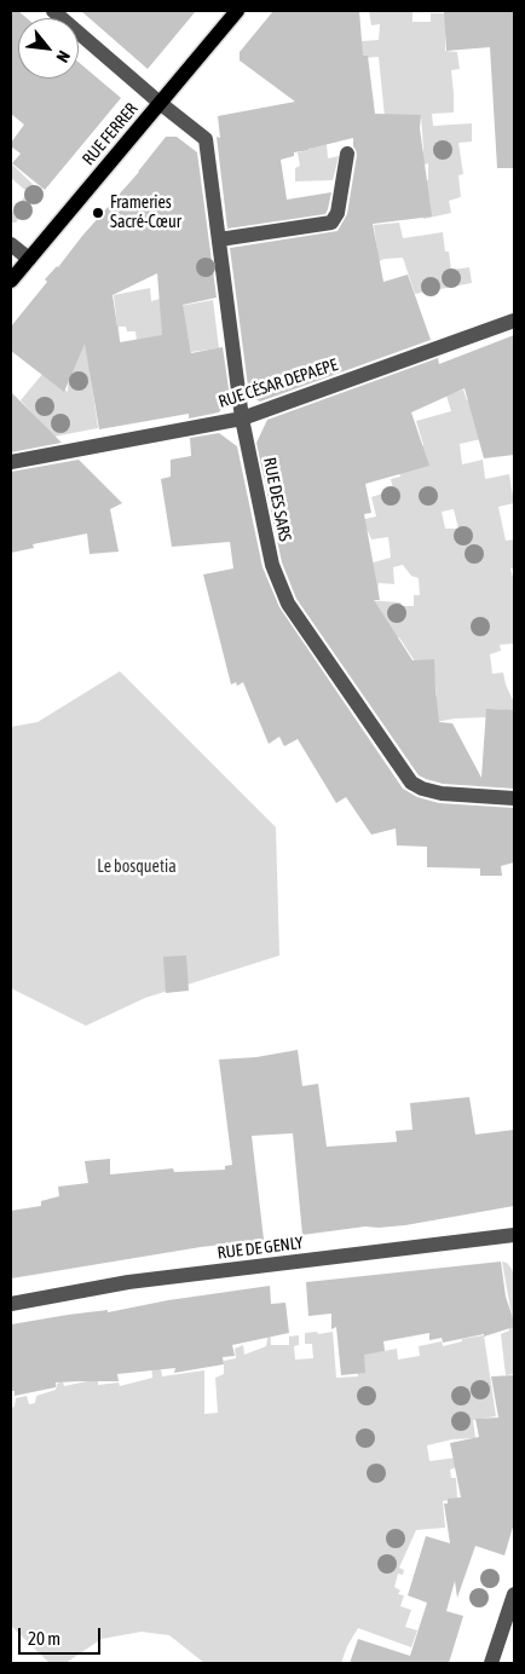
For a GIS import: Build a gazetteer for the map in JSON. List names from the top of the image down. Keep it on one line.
{"streets":{"main road":["RUE FERRER"],"street":["RUE CÉSAR DEPAEPE","RUE DES SARS","RUE DE GENLY"]},"crossings":[["RUE FERRER","RUE DES SARS"],["RUE CÉSAR DEPAEPE","RUE DES SARS"]],"parks":["Le bosquetia"],"places":["Frameries Sacré-Cœur"],"scale_bar":"20 m","north":"bottom right"}
